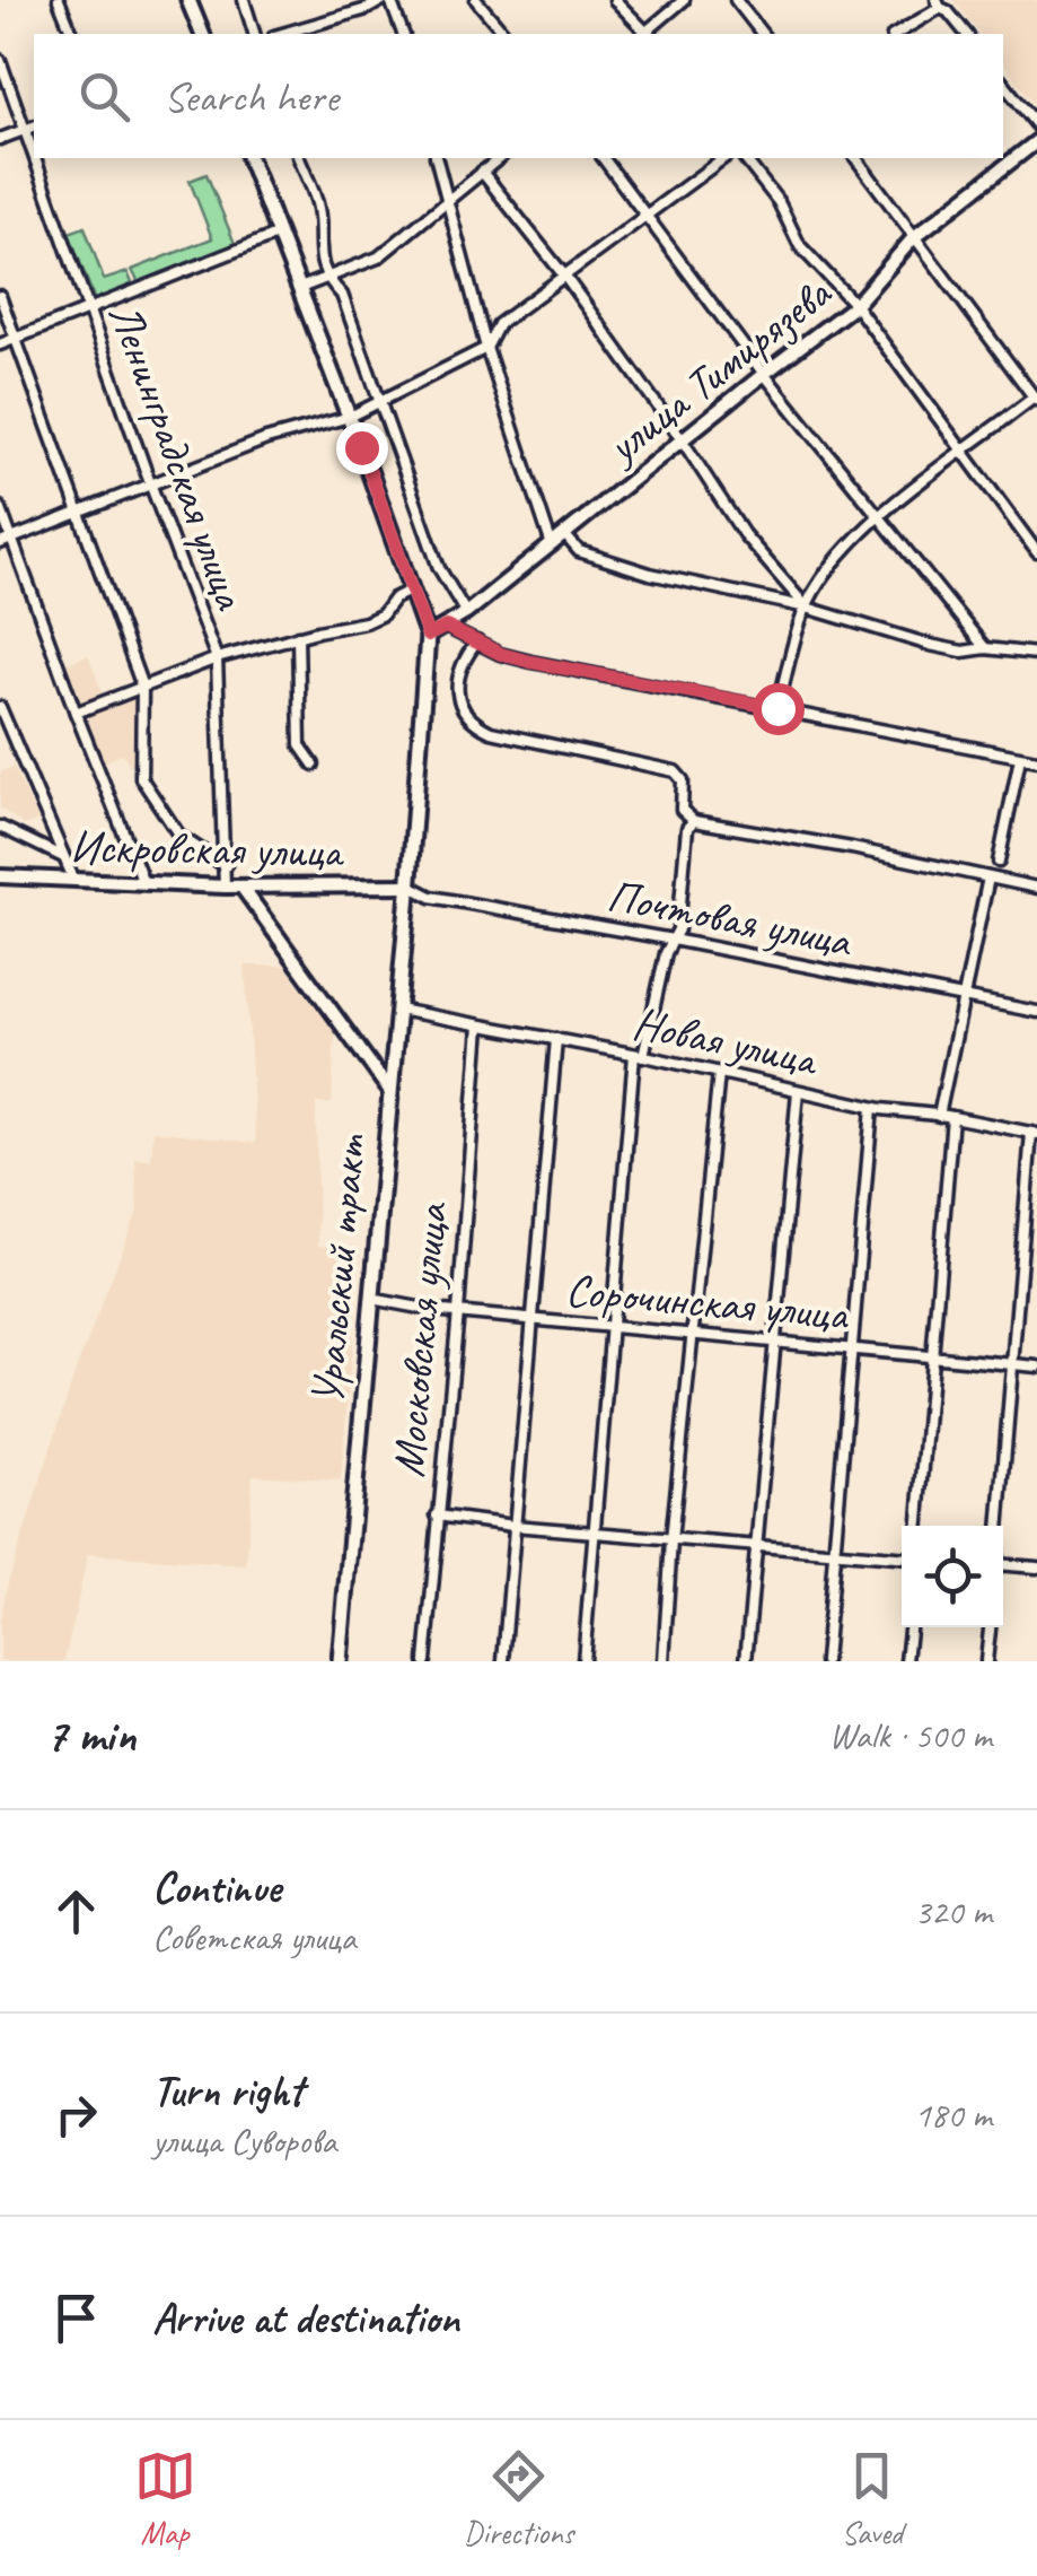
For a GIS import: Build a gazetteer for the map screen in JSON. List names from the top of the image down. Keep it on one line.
{"streets":{"main road":["улица Тимирязева","Искровская улица","Уральский тракт"],"street":["Ленинградская улица","Почтовая улица","Новая улица","Сорочинская улица","Московская улица"]},"crossings":[["улица Тимирязева","Уральский тракт"],["Ленинградская улица","Искровская улица"],["Искровская улица","Почтовая улица"],["Искровская улица","Уральский тракт"],["Почтовая улица","Уральский тракт"],["Новая улица","Уральский тракт"],["Новая улица","Московская улица"],["Уральский тракт","Сорочинская улица"],["Сорочинская улица","Московская улица"]],"page":{"search":"Search here","heading":["7 min","Walk · 500 m"],"list":[["Continue","Советская улица","320 m"],["Turn right","улица Суворова","180 m"],"Arrive at destination"],"nav":["Map","Directions","Saved"]}}
